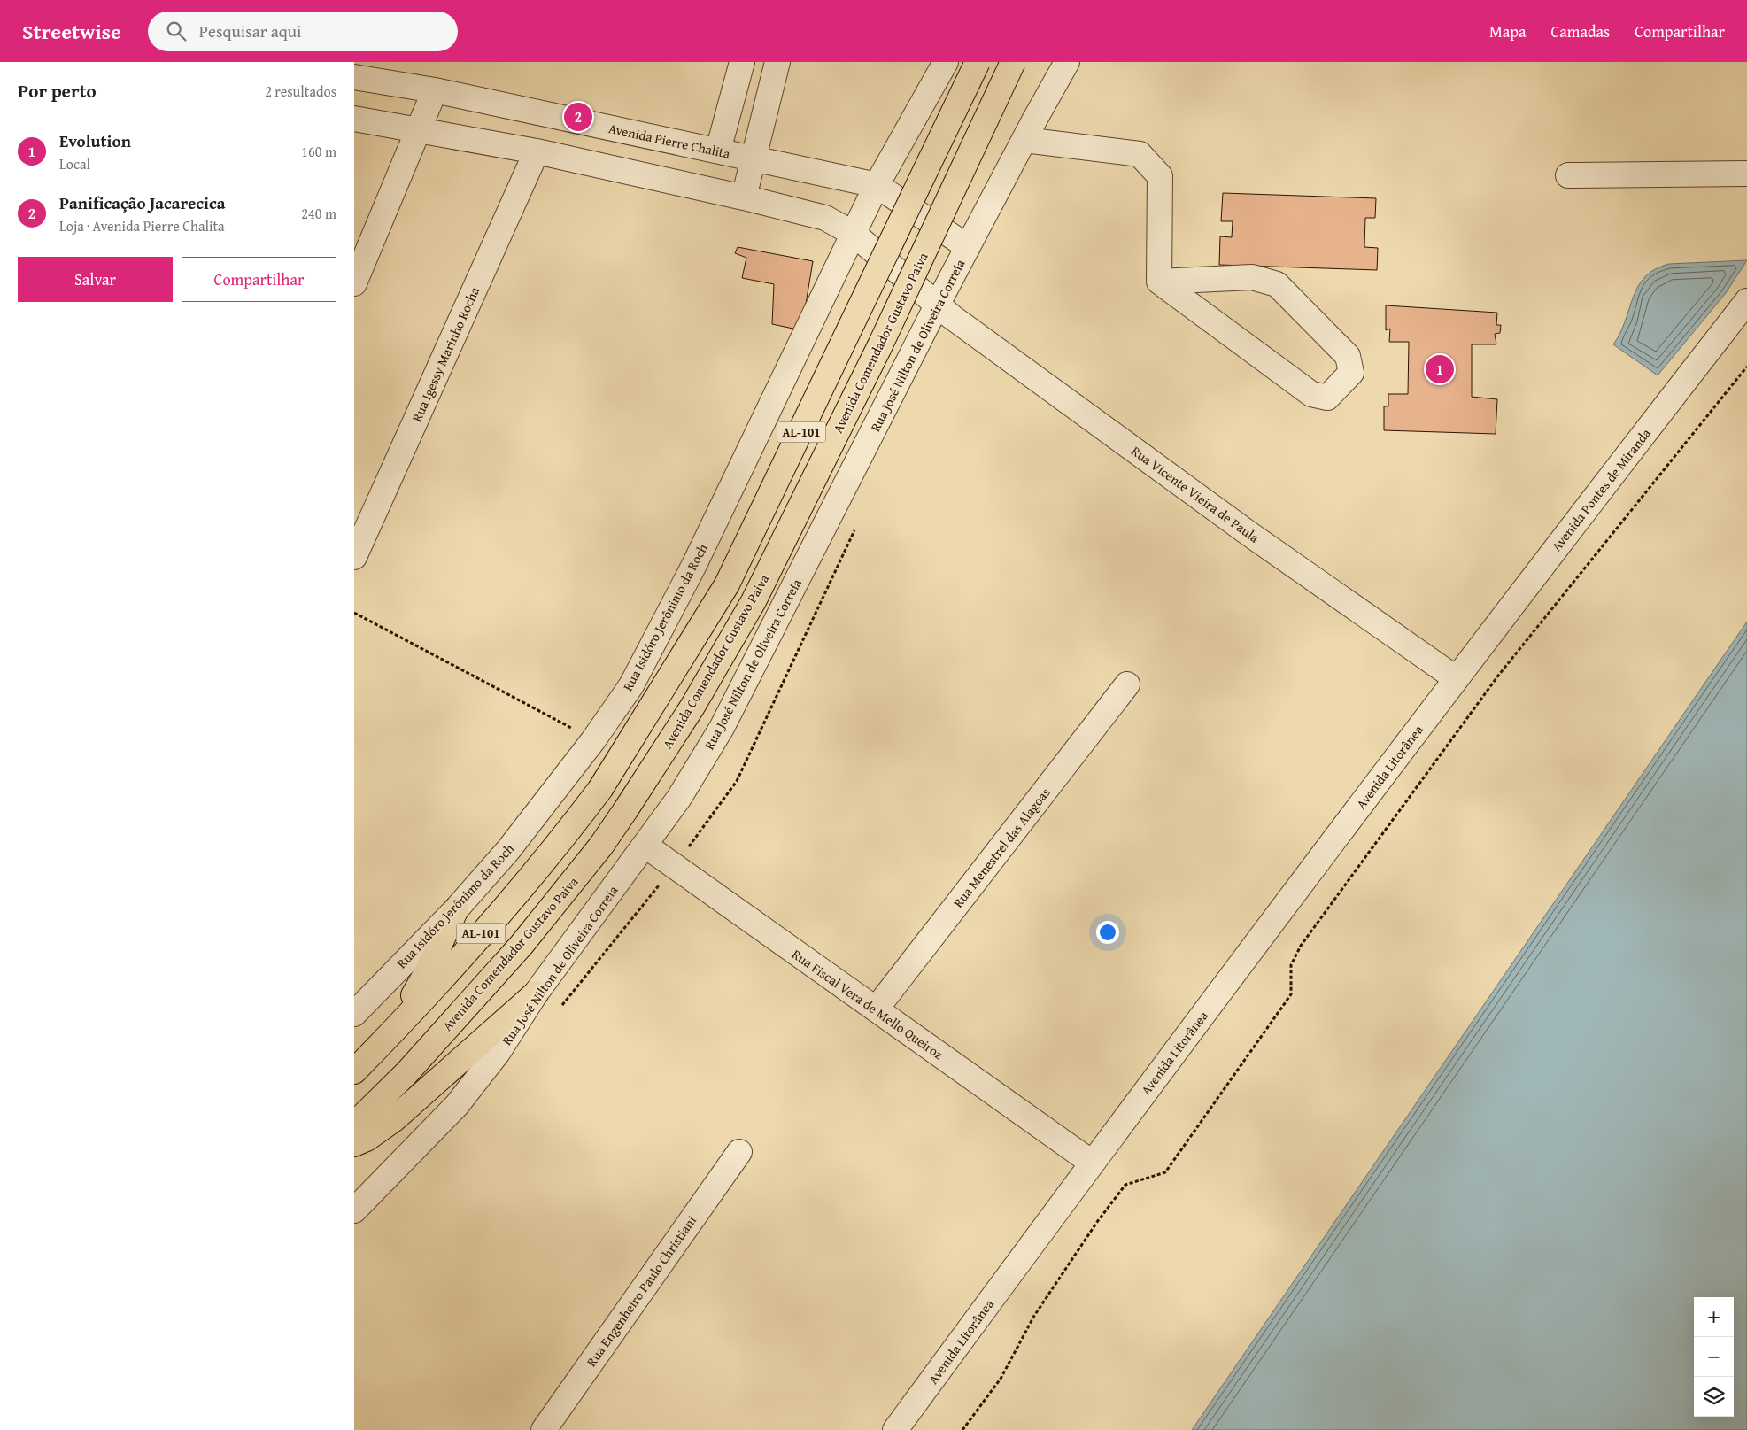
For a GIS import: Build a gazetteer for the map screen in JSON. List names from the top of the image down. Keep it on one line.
{"streets":{"main road":["Avenida Comendador Gustavo Paiva","AL-101"],"street":["Avenida Pierre Chalita","Rua José Nilton de Oliveira Correia","Rua Igessy Marinho Rocha","Avenida Pontes de Miranda","Rua Vicente Vieira de Paula","Rua Isidóro Jerônimo da Roch","Avenida Litorânea","Rua Menestrel das Alagoas","Rua Fiscal Vera de Mello Queiroz","Rua Engenheiro Paulo Christiani"]},"crossings":[["Avenida Pierre Chalita","Rua José Nilton de Oliveira Correia"],["Rua José Nilton de Oliveira Correia","Rua Vicente Vieira de Paula"],["Rua José Nilton de Oliveira Correia","Rua Fiscal Vera de Mello Queiroz"],["Avenida Pontes de Miranda","Rua Vicente Vieira de Paula"],["Avenida Pontes de Miranda","Avenida Litorânea"],["Rua Vicente Vieira de Paula","Avenida Litorânea"],["Avenida Litorânea","Rua Fiscal Vera de Mello Queiroz"],["Rua Menestrel das Alagoas","Rua Fiscal Vera de Mello Queiroz"]],"page":{"header":"Streetwise","search":"Pesquisar aqui","nav":["Mapa","Camadas","Compartilhar"],"heading":["Por perto","2 resultados"],"pins":["2","1"],"list":[{"mark":"1","name":"Evolution","note":"Local","value":"160 m"},{"mark":"2","name":"Panificação Jacarecica","note":"Loja · Avenida Pierre Chalita","value":"240 m"}],"buttons":["Salvar","Compartilhar"],"map_buttons":["+","−"]}}
